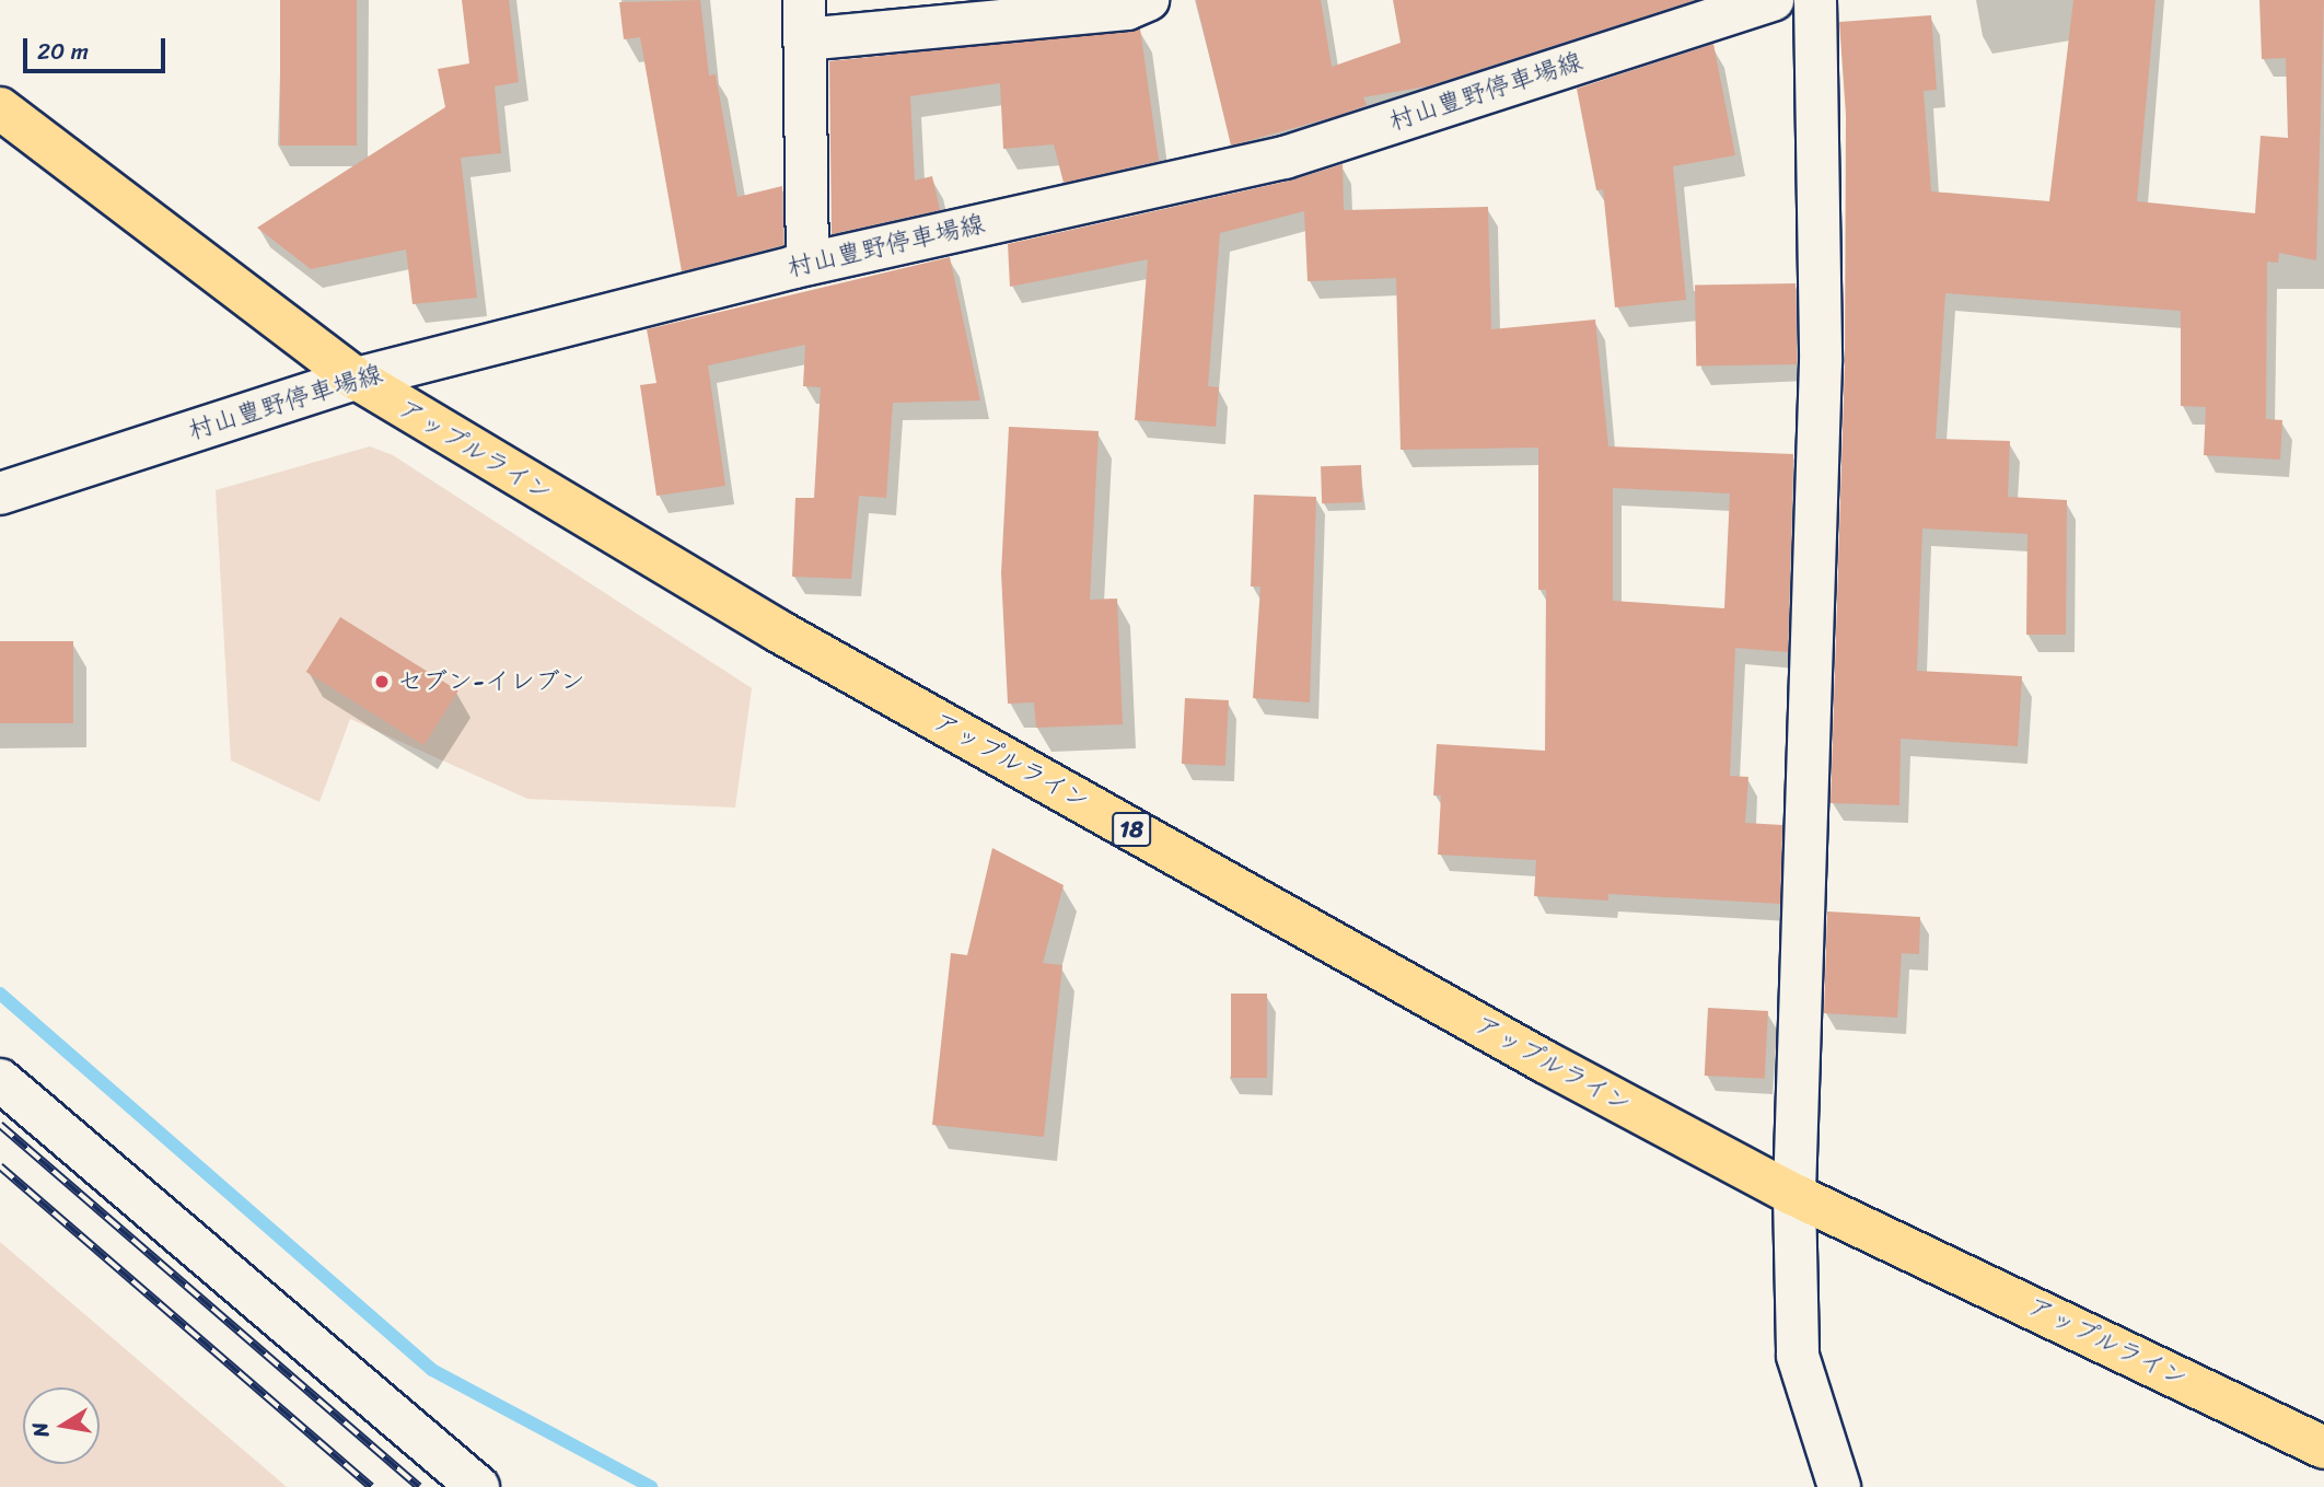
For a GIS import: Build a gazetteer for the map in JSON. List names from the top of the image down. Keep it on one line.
{"streets":{"highway":["アップルライン","18"],"street":["村山豊野停車場線"]},"crossings":[["村山豊野停車場線","アップルライン"]],"places":["セブン-イレブン"],"scale_bar":"20 m","north":"left"}
